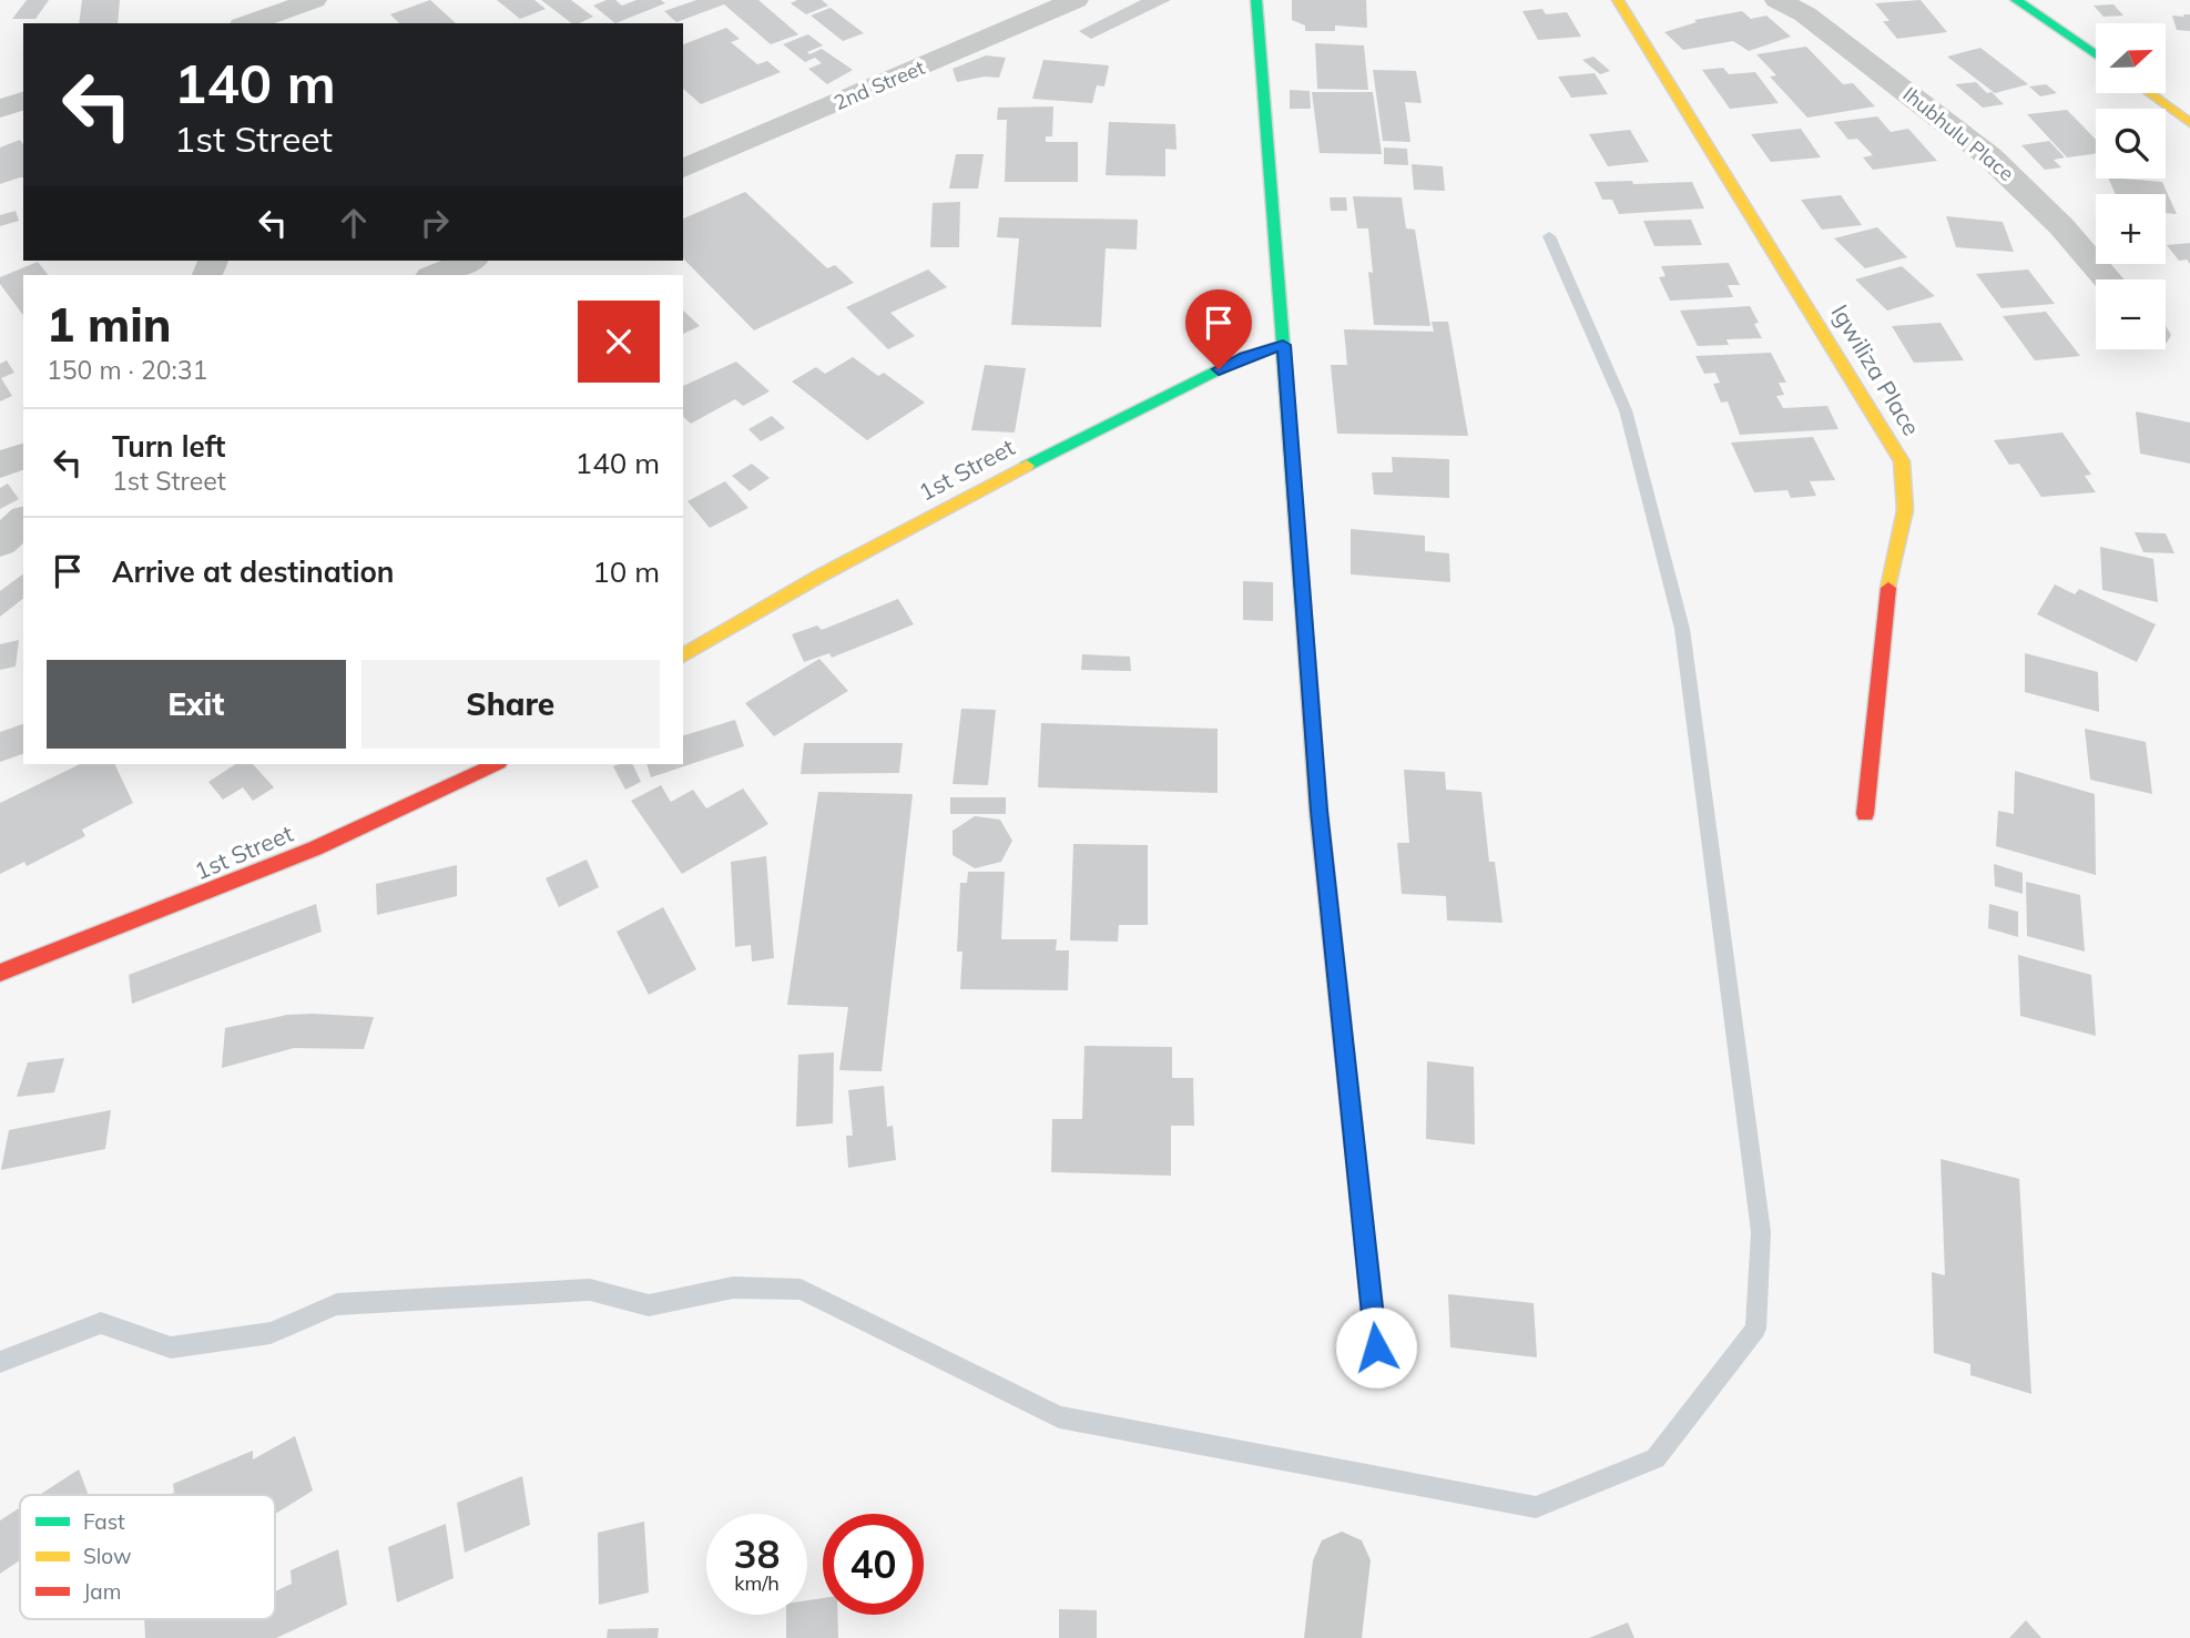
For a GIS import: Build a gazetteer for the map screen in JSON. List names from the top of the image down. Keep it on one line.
{"streets":{"street":["2nd Street","Ihubhulu Place","Igwiliza Place","1st Street"]},"legend":["Fast","Slow","Jam"],"north":"right","page":{"map_buttons":["+","−"],"turn":["140 m","1st Street"],"heading":["1 min","150 m · 20:31"],"list":[{"name":"Turn left","note":"1st Street","value":"140 m"},{"name":"Arrive at destination","value":"10 m"}],"buttons":["Exit","Share"],"speed":"38 km/h","limit":"40"}}
